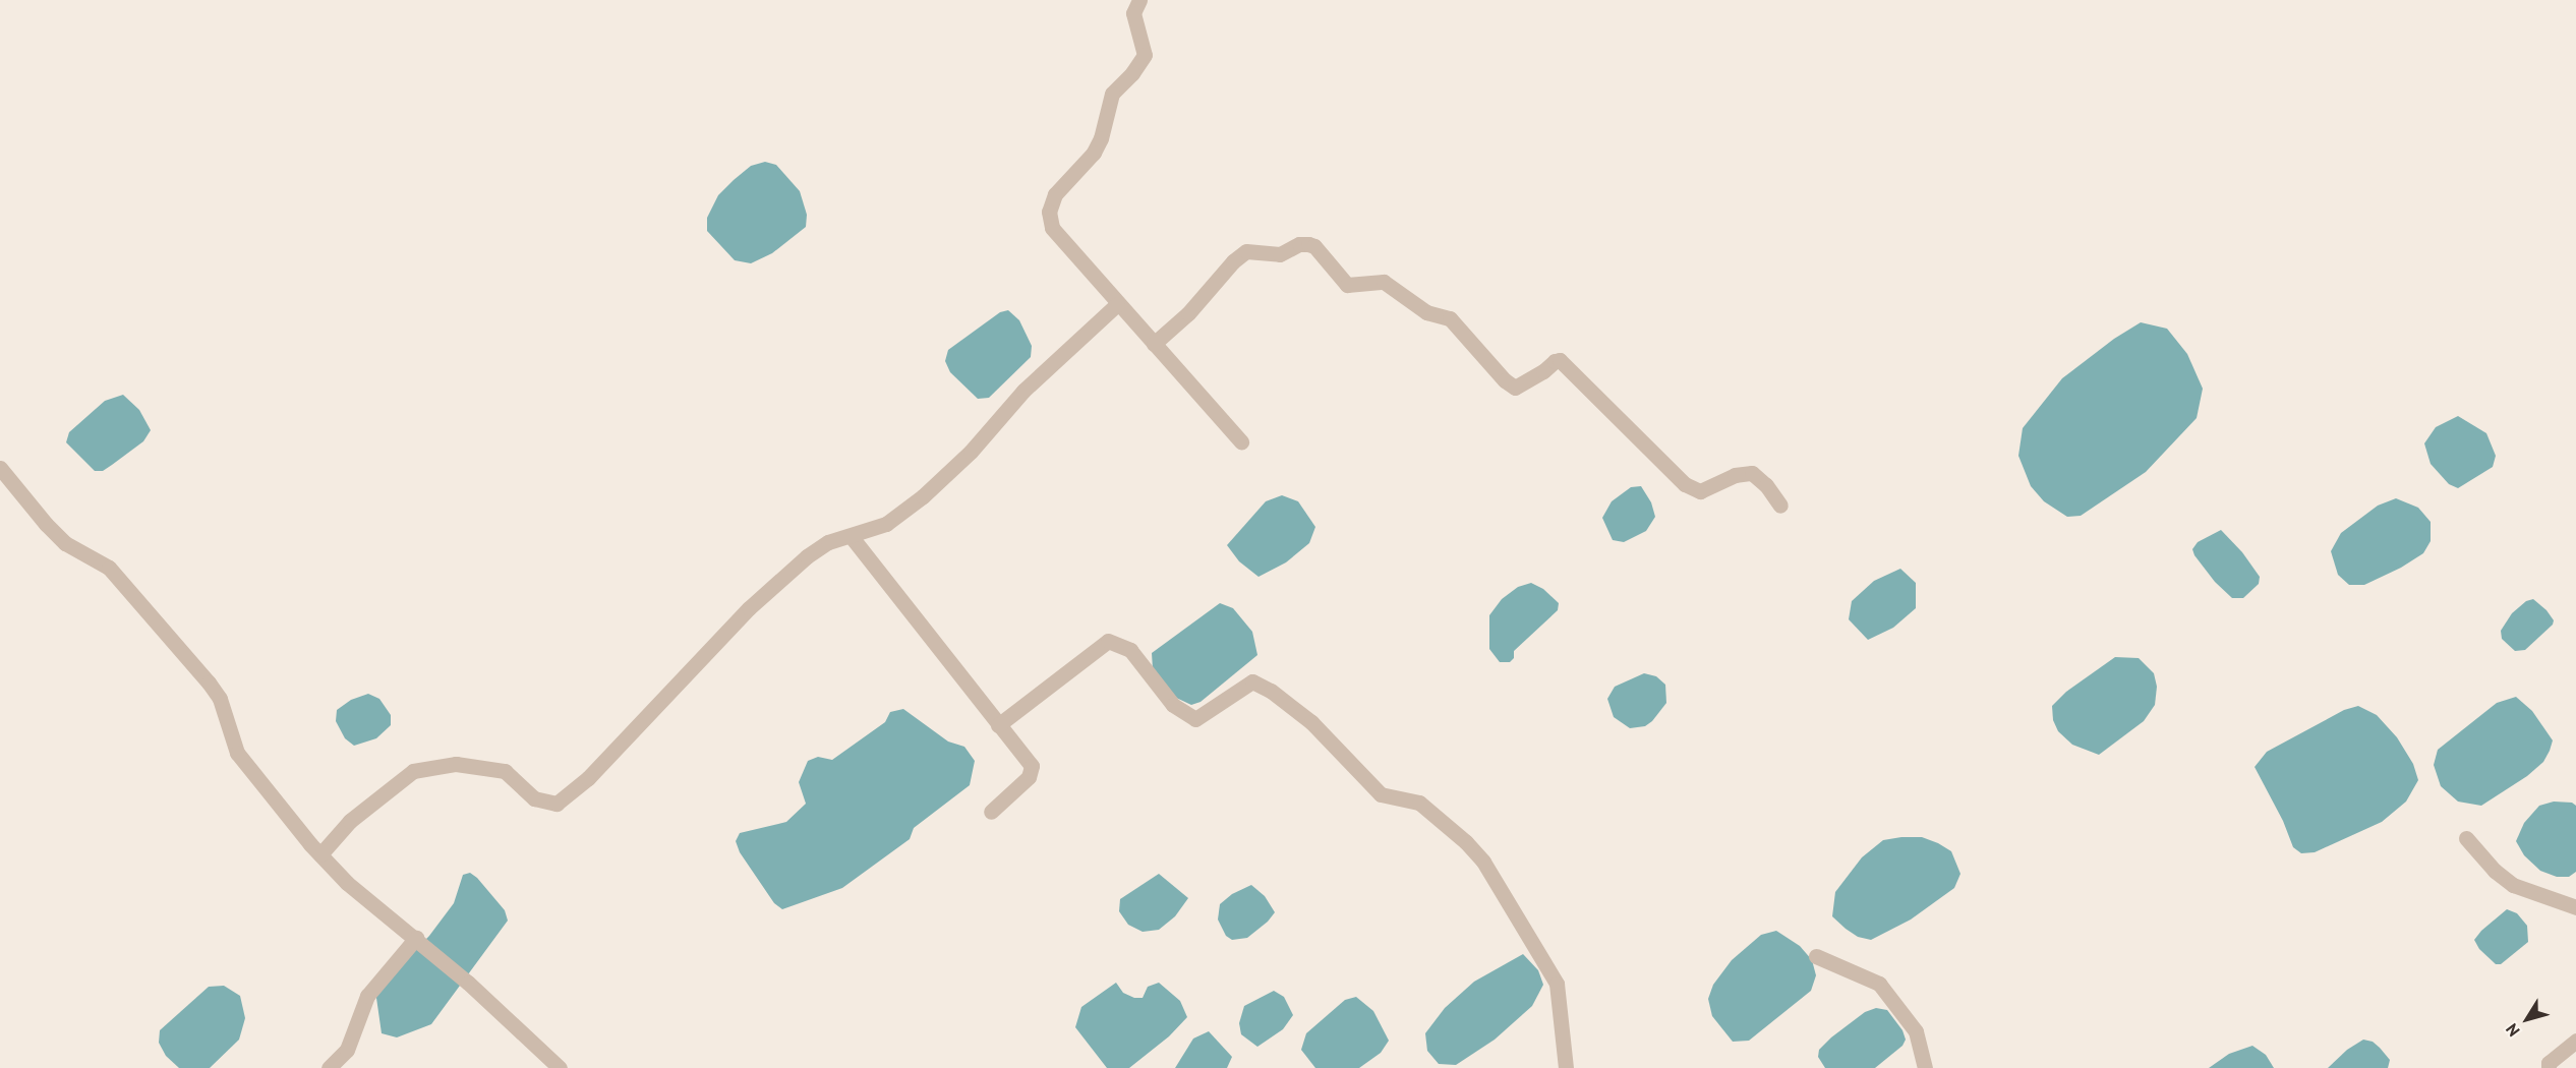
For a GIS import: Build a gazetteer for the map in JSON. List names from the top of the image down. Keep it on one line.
{"north":"bottom left"}
